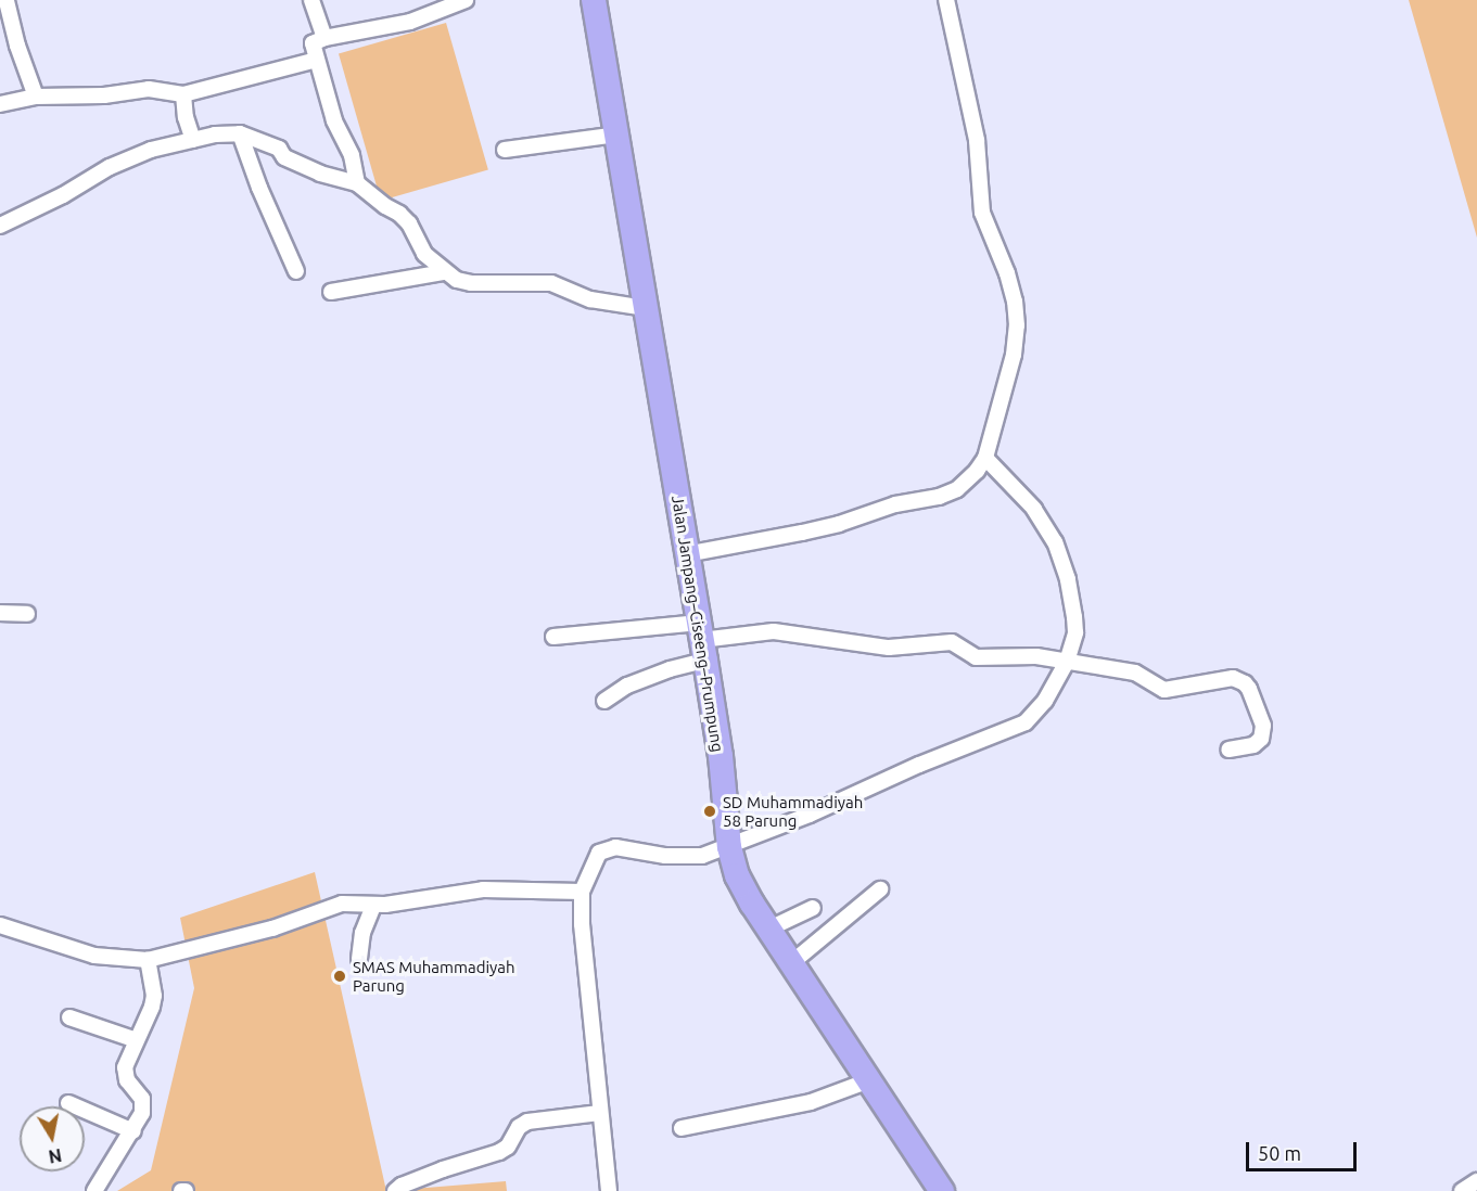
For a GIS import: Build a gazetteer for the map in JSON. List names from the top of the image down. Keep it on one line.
{"streets":{"main road":["Jalan Jampang–Ciseeng–Prumpung"]},"places":["SD Muhammadiyah 58 Parung","SMAS Muhammadiyah Parung"],"scale_bar":"50 m","north":"bottom"}
